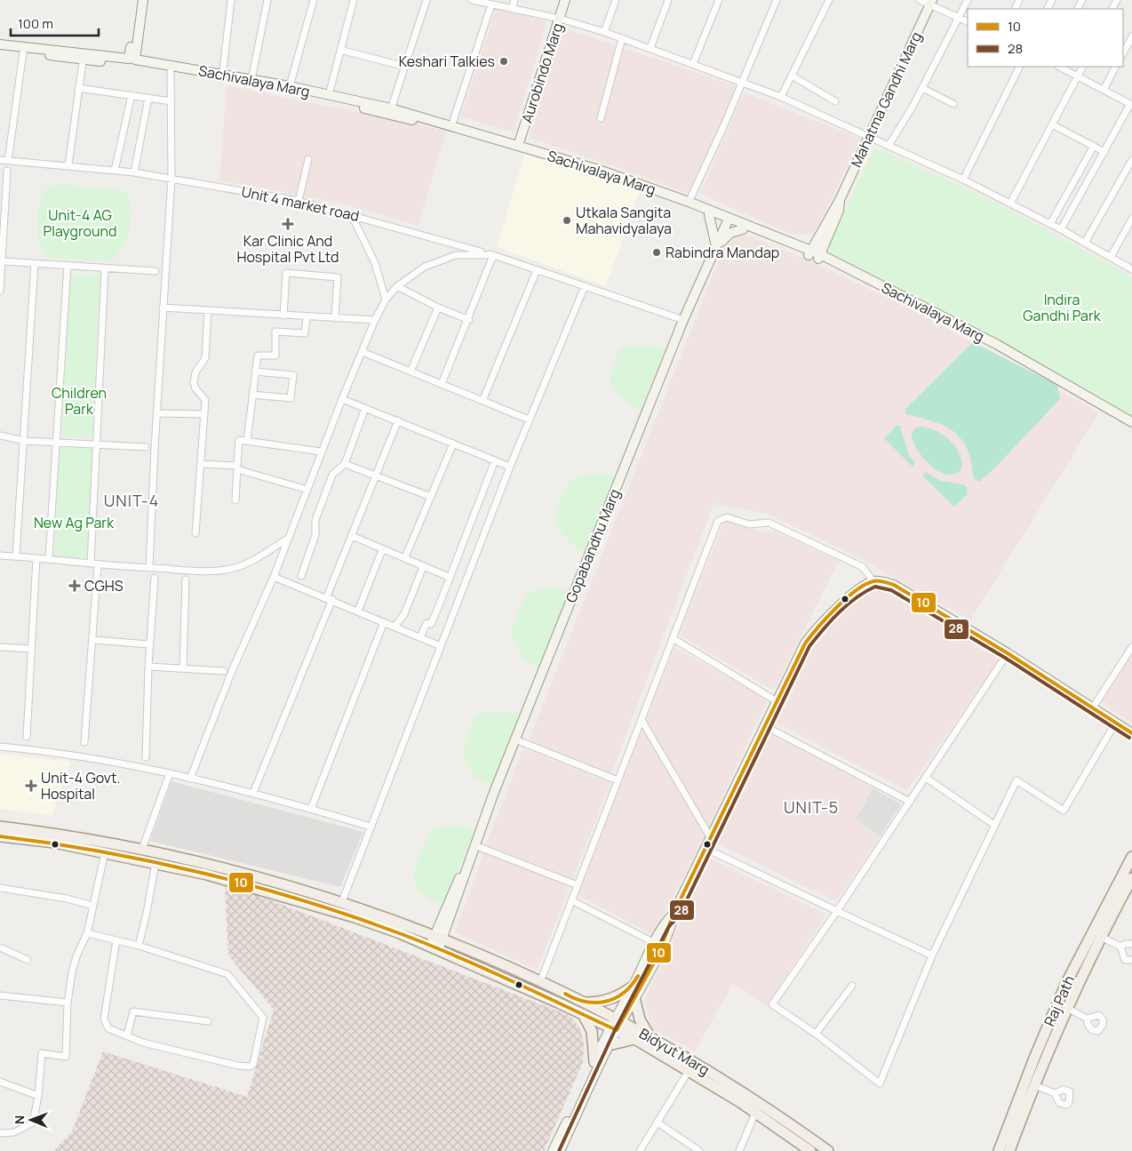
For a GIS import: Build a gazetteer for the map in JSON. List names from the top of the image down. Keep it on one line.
{"streets":{"main road":["Raj Path","Bidyut Marg"],"street":["Aurobindo Marg","Sachivalaya Marg","Mahatma Gandhi Marg","Unit 4 market road","Gopabandhu Marg"]},"crossings":[["Aurobindo Marg","Sachivalaya Marg"],["Sachivalaya Marg","Mahatma Gandhi Marg"],["Sachivalaya Marg","Gopabandhu Marg"],["Unit 4 market road","Gopabandhu Marg"],["Gopabandhu Marg","Bidyut Marg"]],"districts":["UNIT-4","UNIT-5"],"parks":["Unit-4 AG Playground","Indira Gandhi Park","Children Park","New Ag Park"],"places":{"other":["Keshari Talkies","Utkala Sangita Mahavidyalaya","Rabindra Mandap"],"health":["Kar Clinic And Hospital Pvt Ltd","CGHS","Unit-4 Govt. Hospital"]},"lines":["transit line 10","transit line 28"],"legend":["10","28"],"scale_bar":"100 m","north":"left"}
